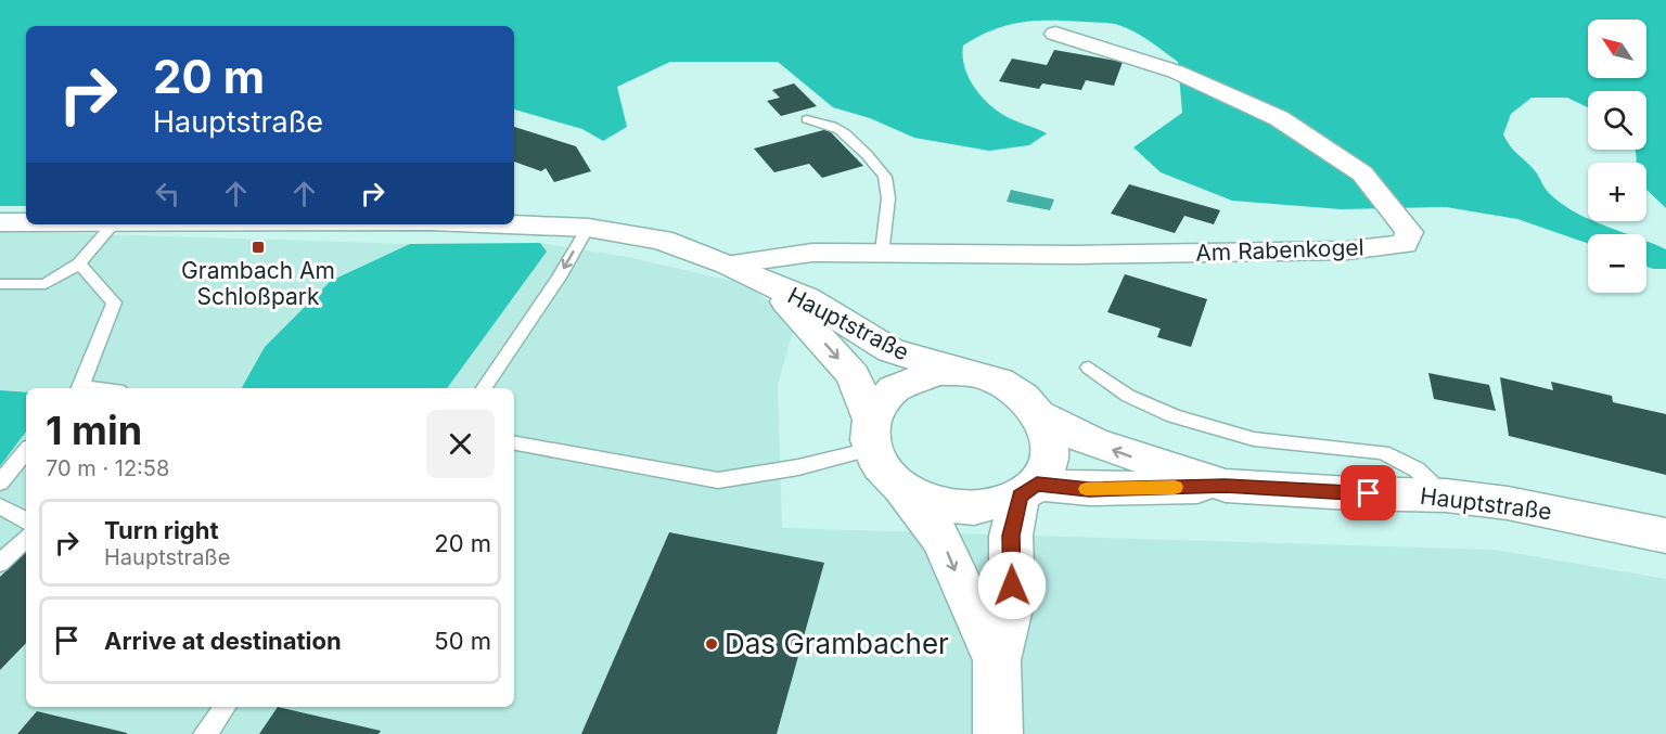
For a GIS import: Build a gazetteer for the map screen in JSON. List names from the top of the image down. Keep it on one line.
{"streets":{"main road":["Hauptstraße"],"street":["Am Rabenkogel"]},"crossings":[["Am Rabenkogel","Hauptstraße"]],"places":{"transit":["Grambach Am Schloßpark"],"other":["Das Grambacher"]},"north":"top left","page":{"map_buttons":["+","−"],"turn":["20 m","Hauptstraße"],"heading":["1 min","70 m · 12:58"],"list":[{"name":"Turn right","note":"Hauptstraße","value":"20 m"},{"name":"Arrive at destination","value":"50 m"}]}}
